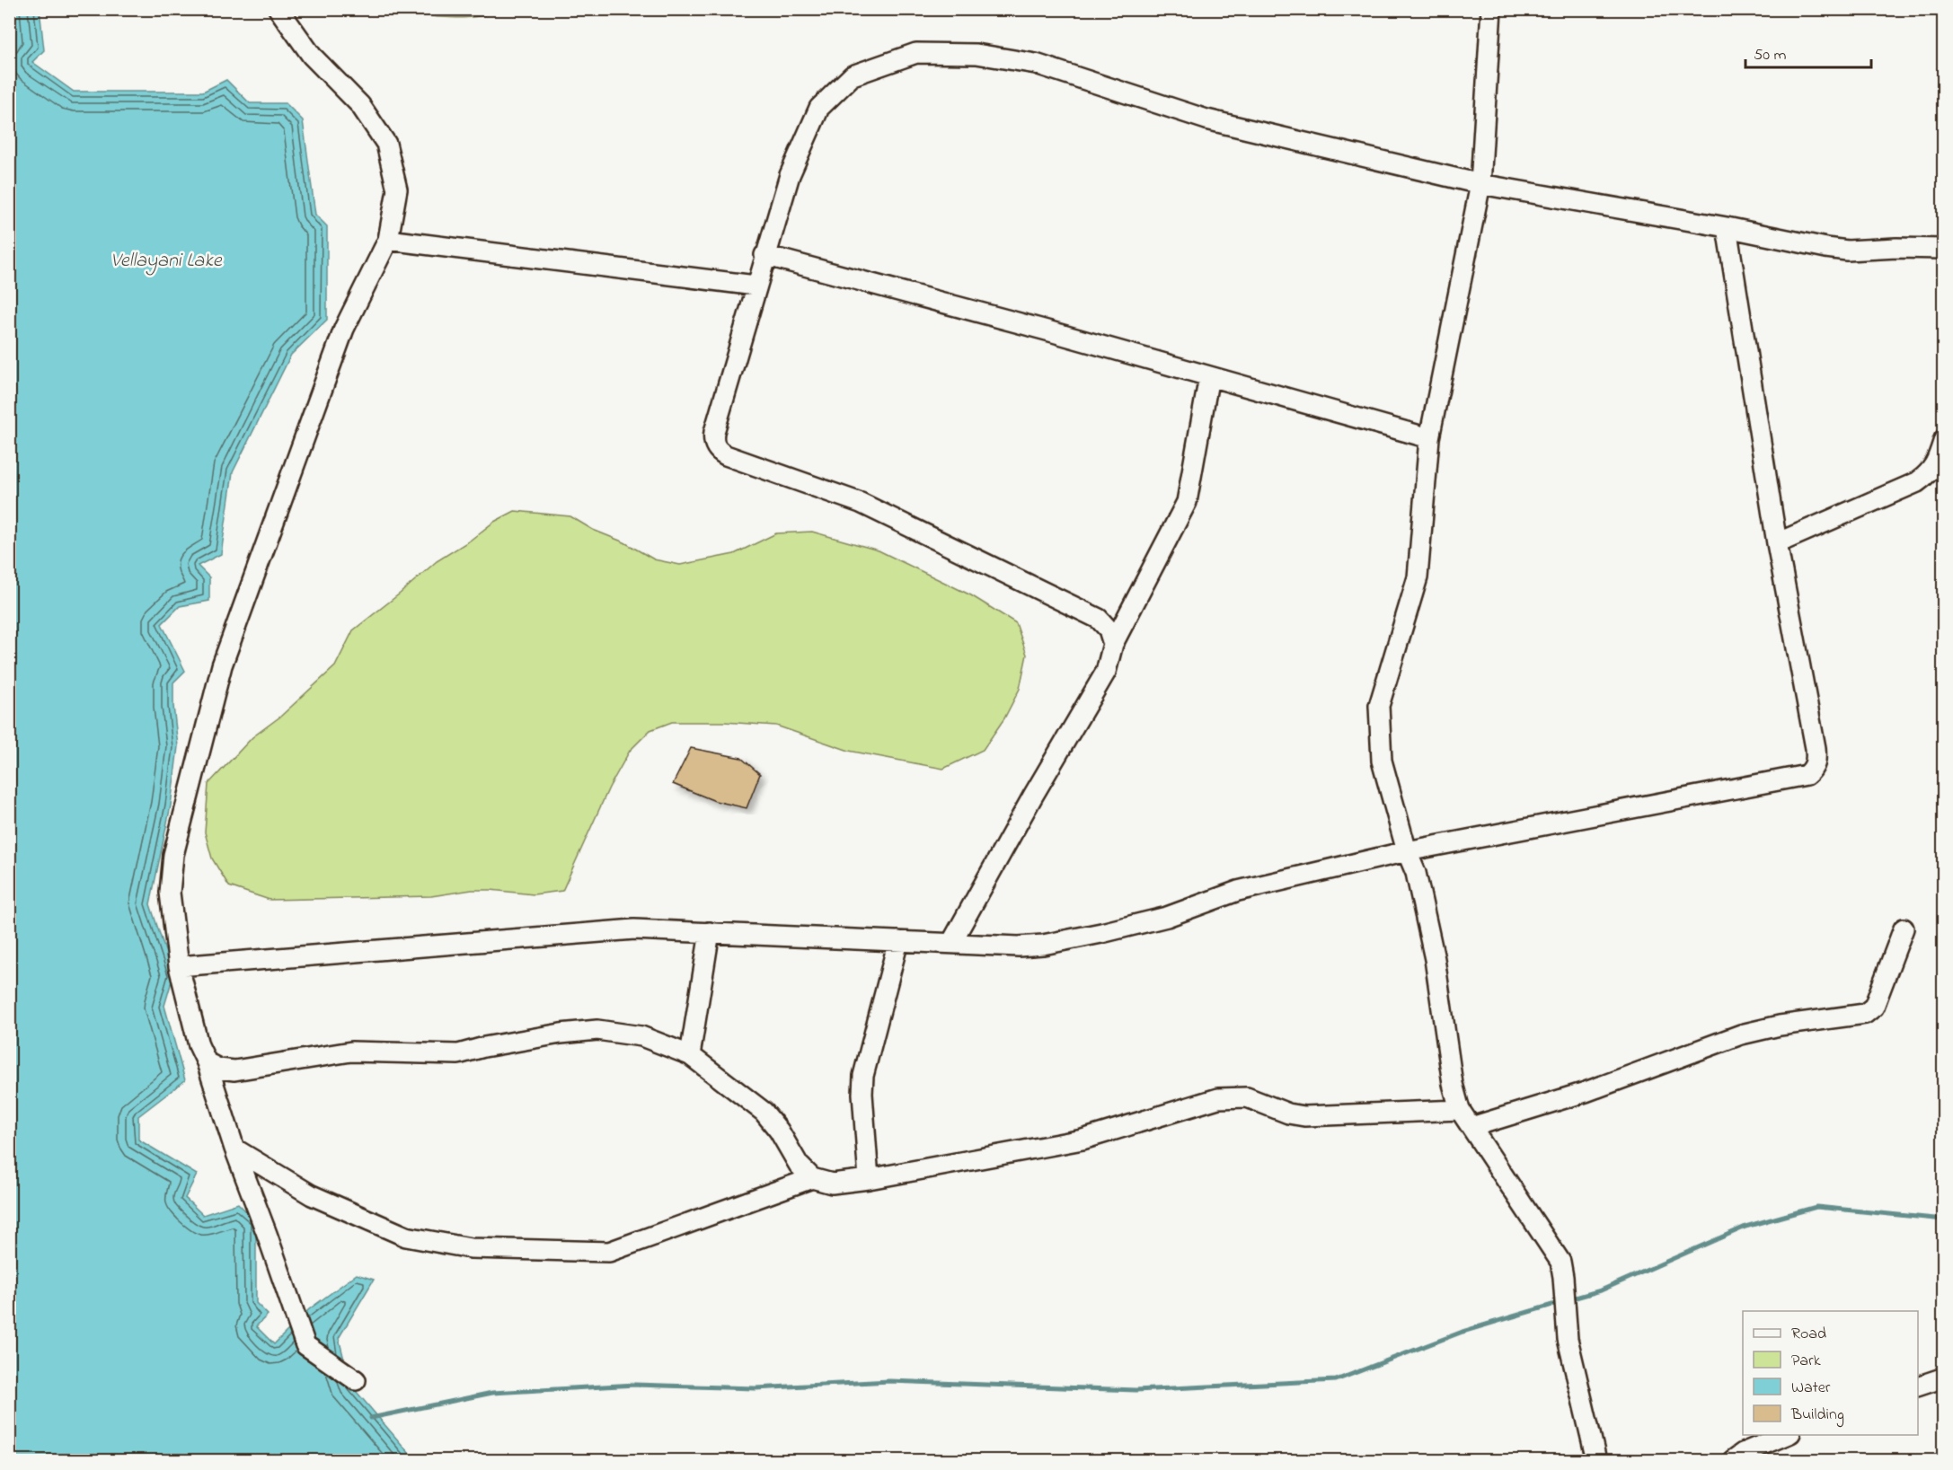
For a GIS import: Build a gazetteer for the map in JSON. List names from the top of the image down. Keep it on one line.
{"water":["Vellayani Lake"],"legend":["Road","Park","Water","Building"],"scale_bar":"50 m"}
